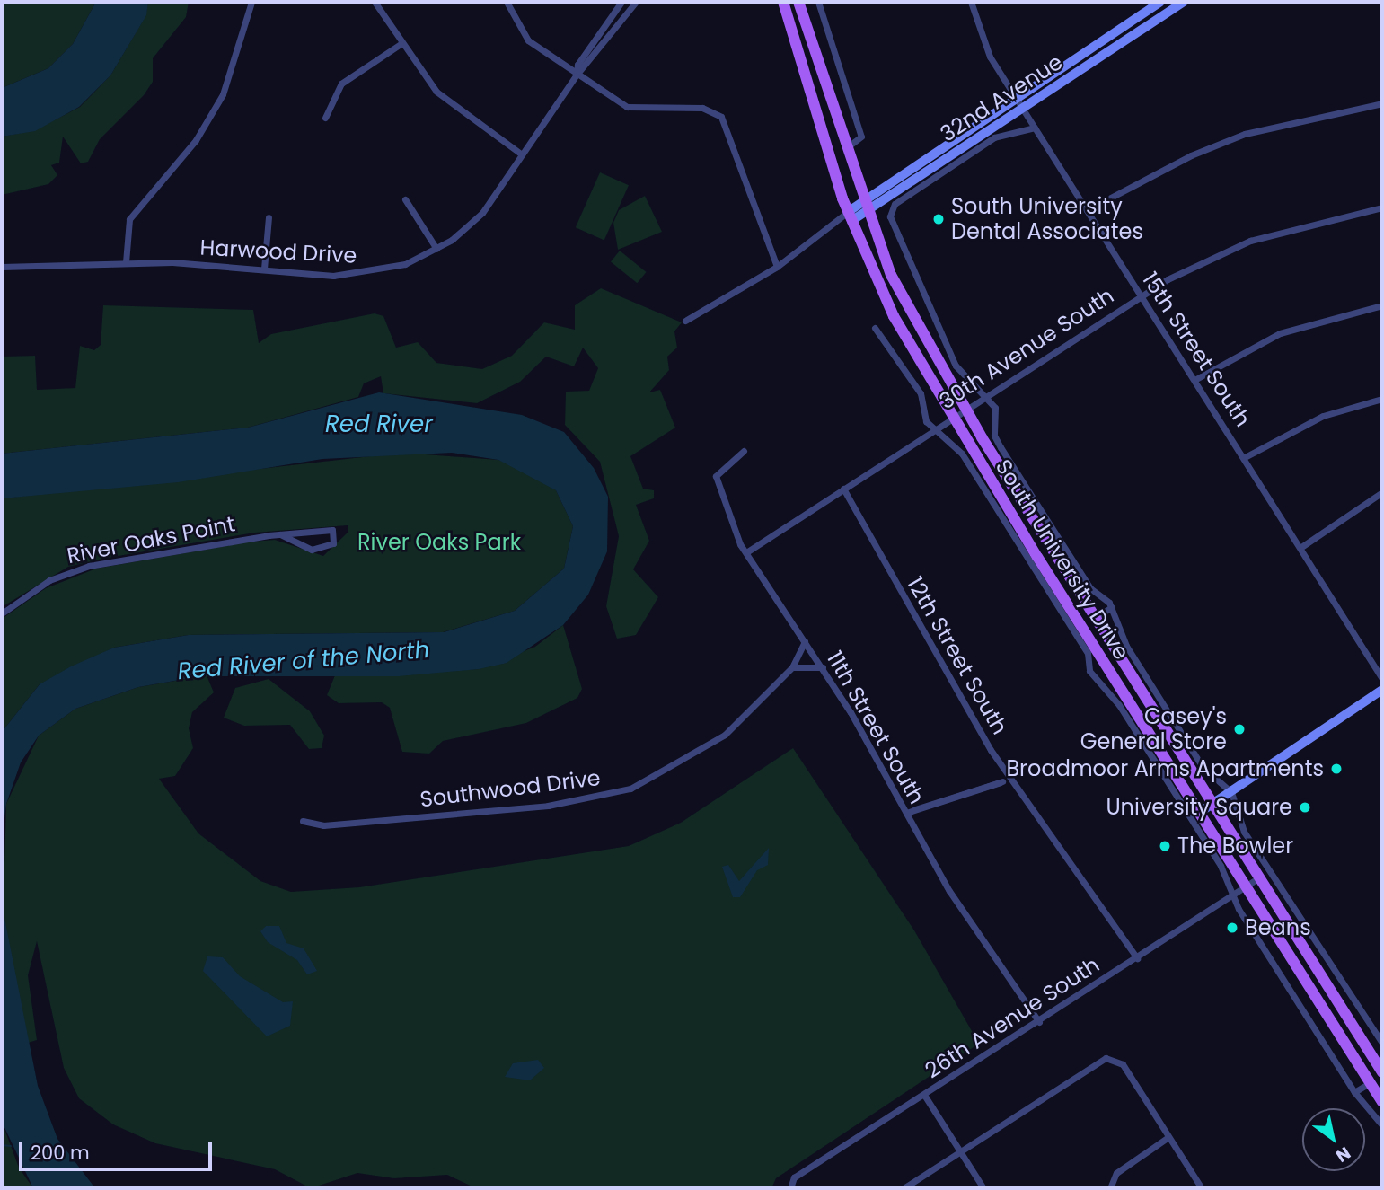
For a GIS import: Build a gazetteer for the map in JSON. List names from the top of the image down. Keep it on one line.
{"streets":{"main road":["32nd Avenue","South University Drive"],"street":["Harwood Drive","30th Avenue South","15th Street South","River Oaks Point","12th Street South","11th Street South","Southwood Drive","26th Avenue South"]},"crossings":[["32nd Avenue","15th Street South"],["32nd Avenue","South University Drive"],["30th Avenue South","15th Street South"],["30th Avenue South","South University Drive"],["30th Avenue South","12th Street South"],["30th Avenue South","11th Street South"],["South University Drive","26th Avenue South"],["12th Street South","26th Avenue South"],["11th Street South","Southwood Drive"],["11th Street South","26th Avenue South"]],"water":["Red River","Red River of the North"],"parks":["River Oaks Park"],"places":["South University Dental Associates","Casey's General Store","Broadmoor Arms Apartments","University Square","The Bowler","Beans"],"scale_bar":"200 m","north":"bottom right"}
